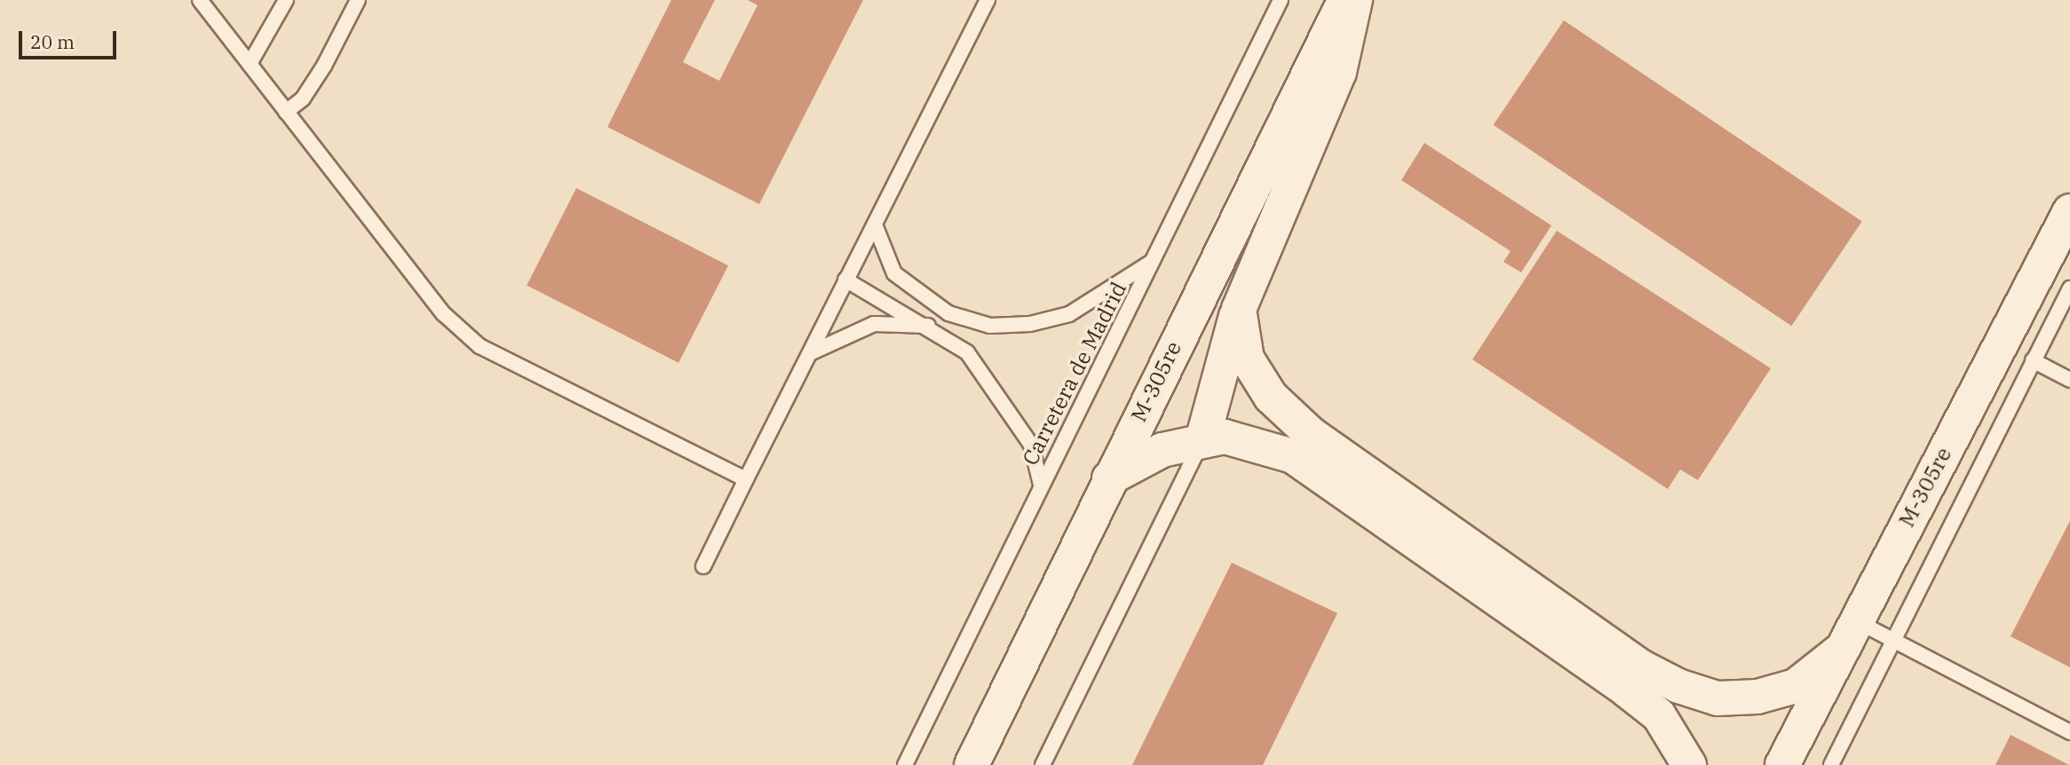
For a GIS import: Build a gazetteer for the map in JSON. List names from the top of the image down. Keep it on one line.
{"streets":{"main road":["M-305re"],"lane":["Carretera de Madrid"]},"scale_bar":"20 m"}
